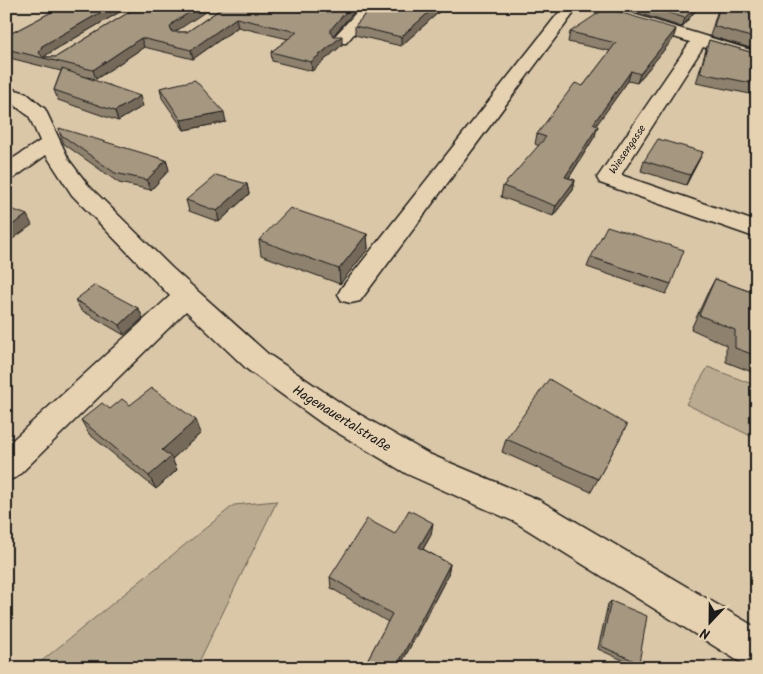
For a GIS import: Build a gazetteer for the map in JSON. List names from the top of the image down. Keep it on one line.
{"streets":{"street":["Wiesengasse","Hagenauertalstraße"]},"north":"bottom"}
